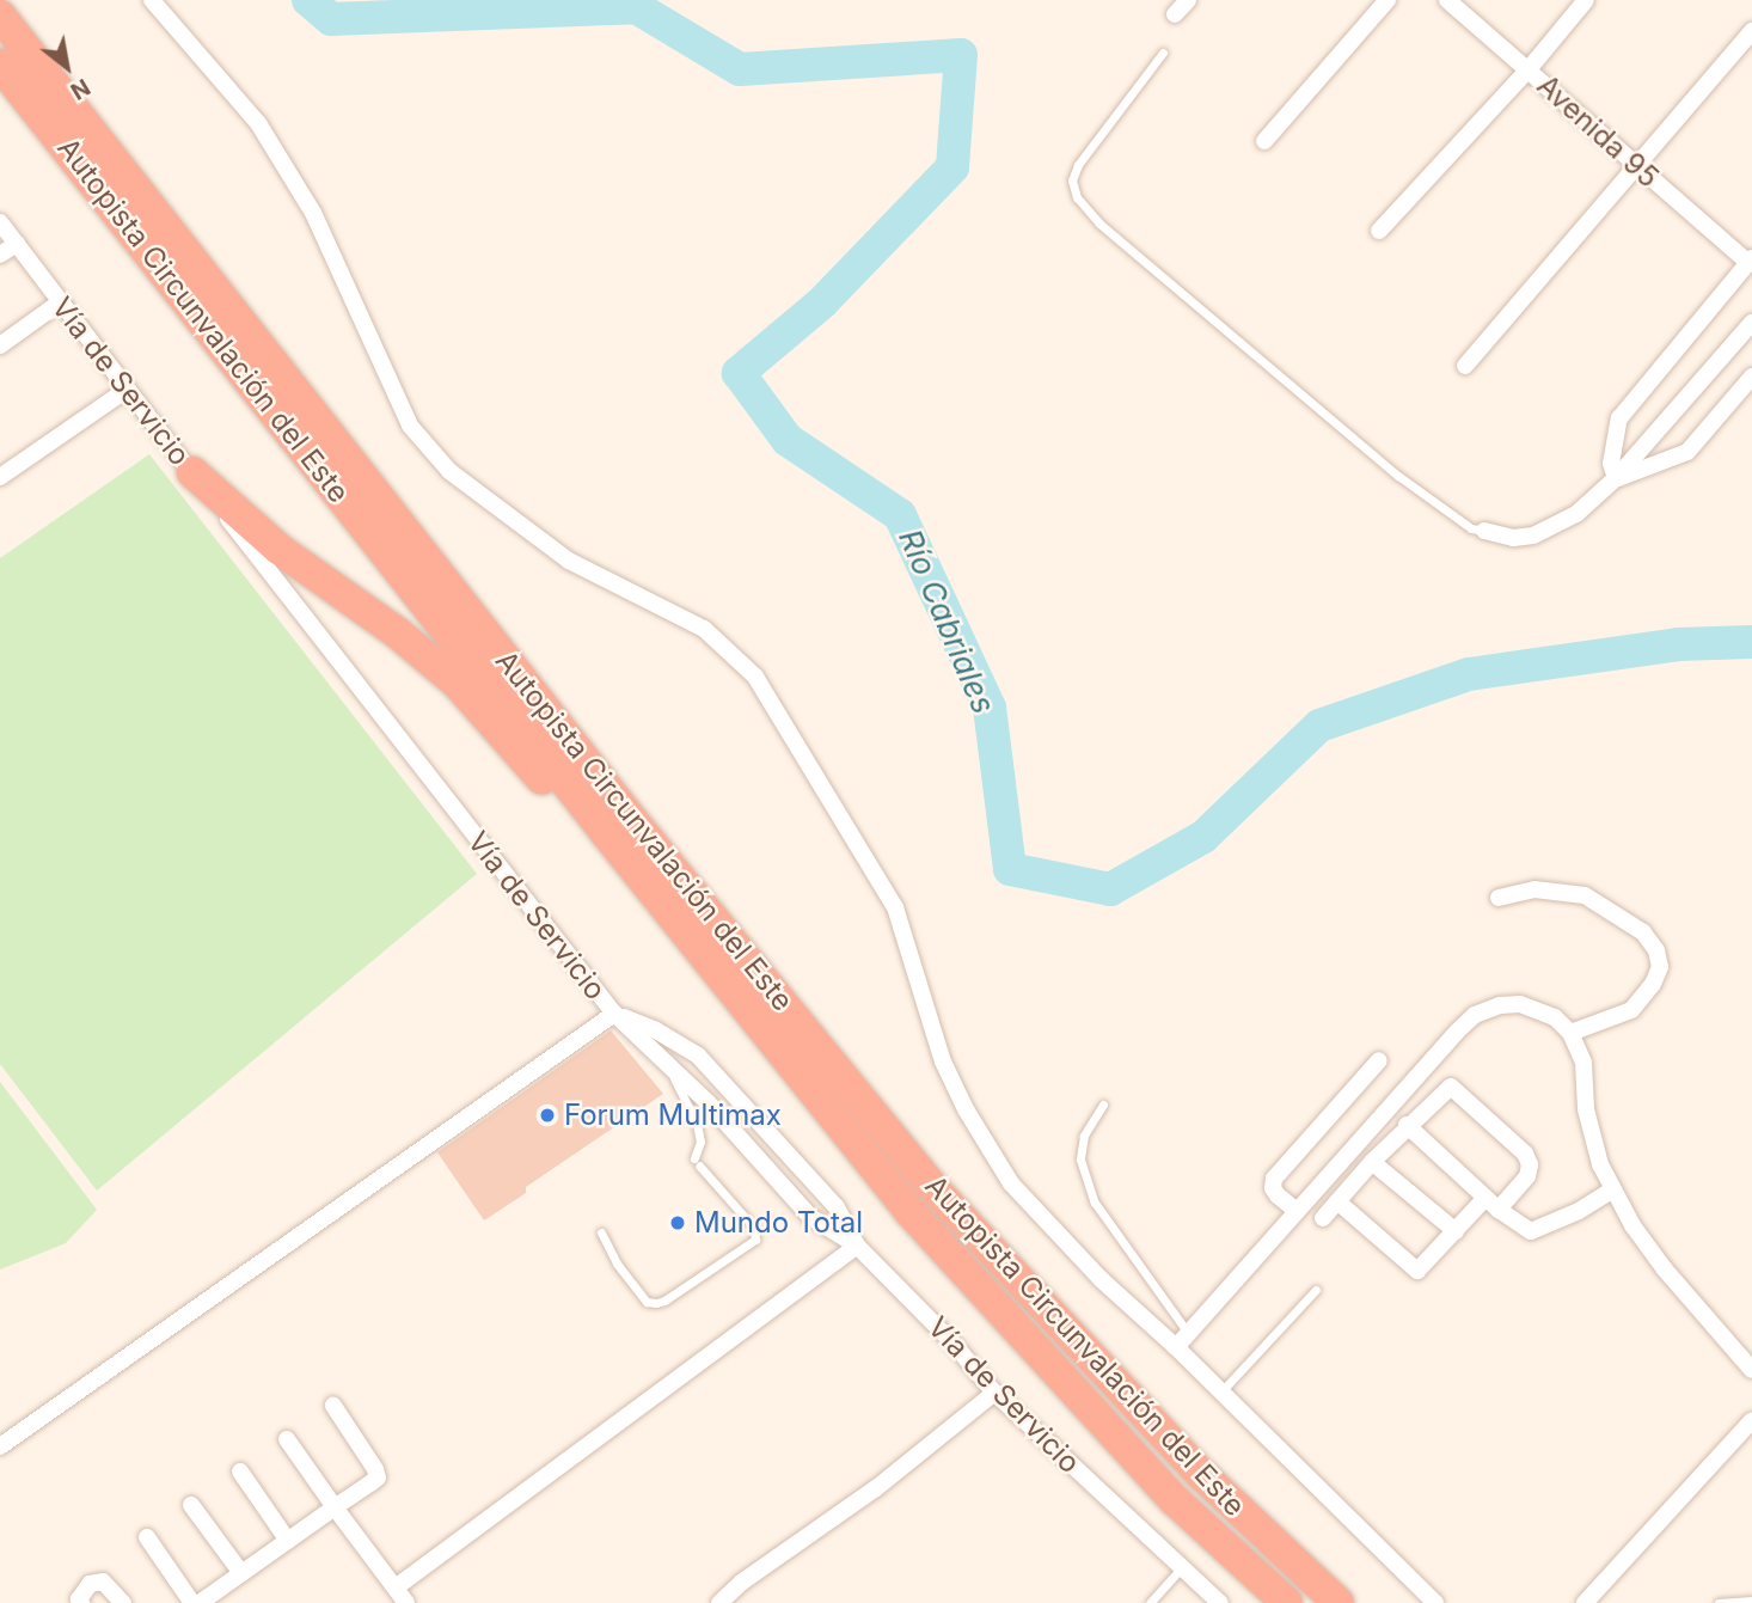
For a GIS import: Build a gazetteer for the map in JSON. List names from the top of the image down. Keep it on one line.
{"streets":{"highway":["Autopista Circunvalación del Este"],"street":["Avenida 95","Vía de Servicio"]},"water":["Río Cabriales"],"places":["Forum Multimax","Mundo Total"],"north":"bottom right"}
